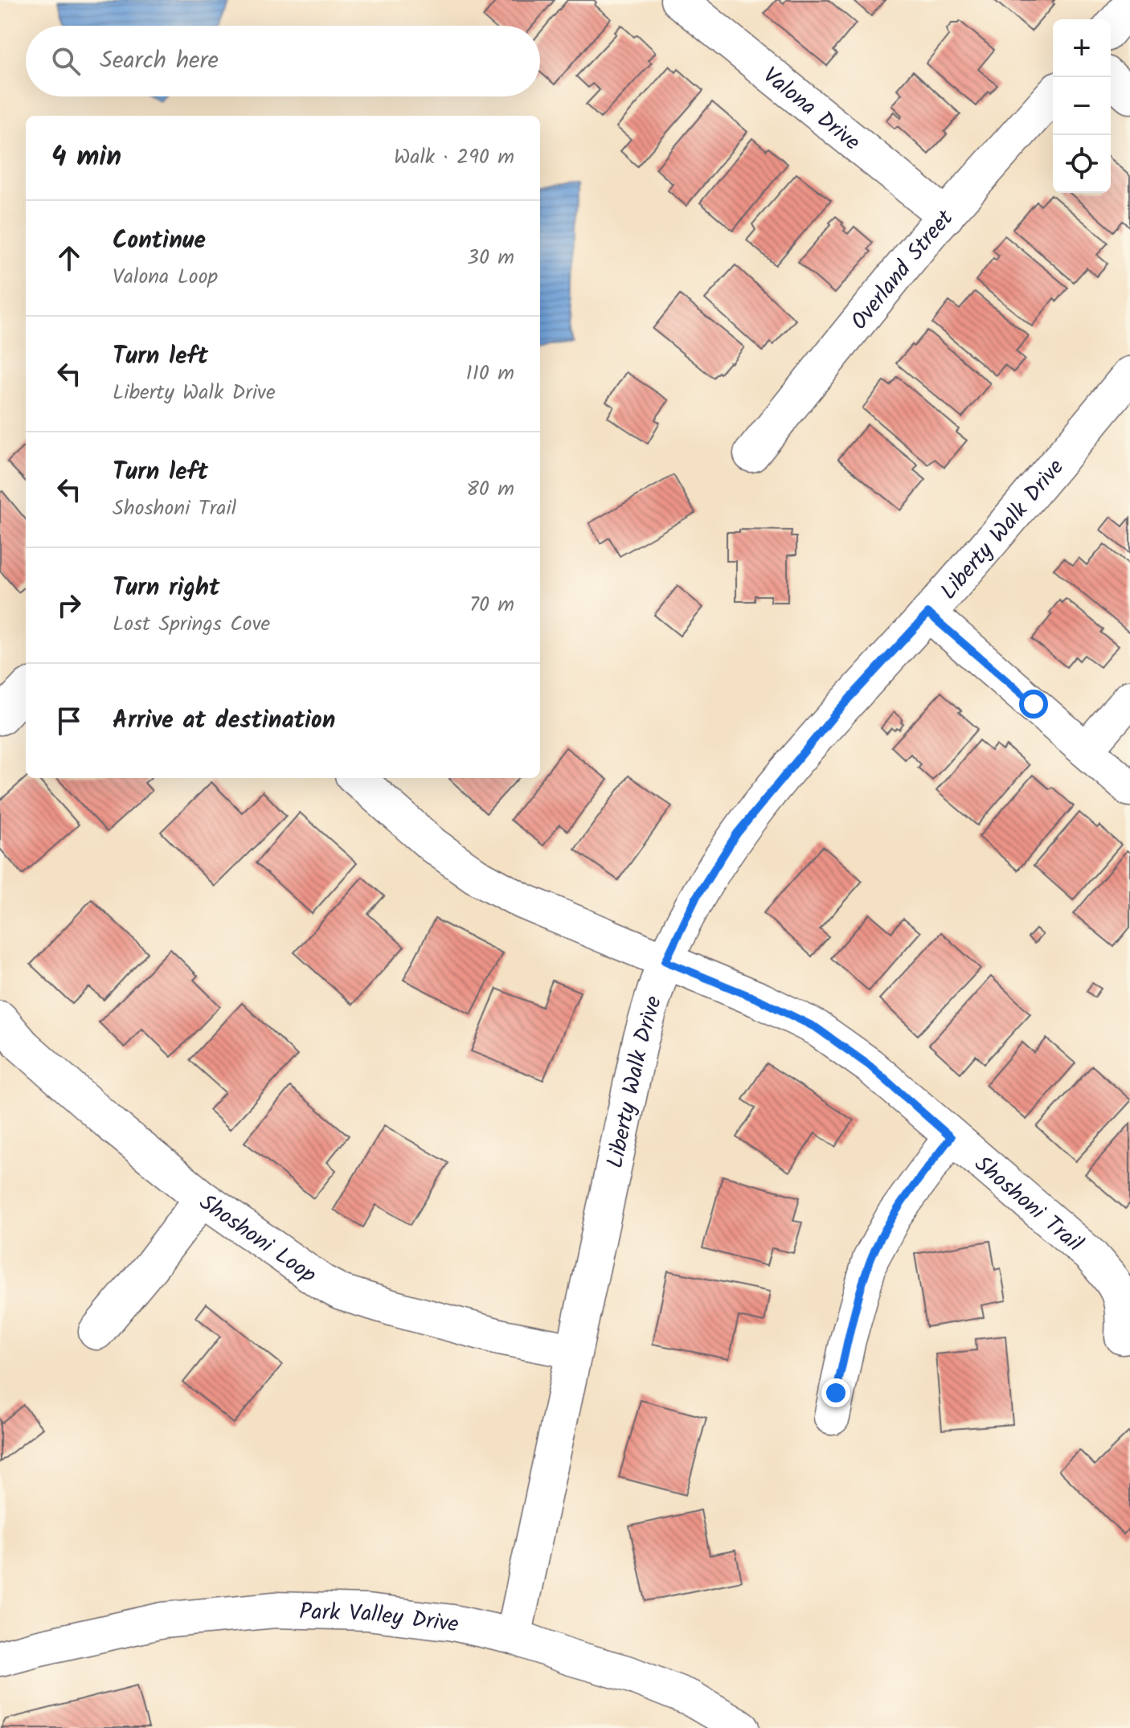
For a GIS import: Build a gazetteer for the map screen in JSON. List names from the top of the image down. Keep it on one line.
{"streets":{"street":["Valona Drive","Overland Street","Liberty Walk Drive","Shoshoni Trail","Shoshoni Loop","Park Valley Drive"]},"crossings":[["Valona Drive","Overland Street"],["Liberty Walk Drive","Shoshoni Trail"],["Liberty Walk Drive","Shoshoni Loop"],["Liberty Walk Drive","Park Valley Drive"]],"page":{"map_buttons":["+","−"],"search":"Search here","heading":["4 min","Walk · 290 m"],"list":[["Continue","Valona Loop","30 m"],["Turn left","Liberty Walk Drive","110 m"],["Turn left","Shoshoni Trail","80 m"],["Turn right","Lost Springs Cove","70 m"],"Arrive at destination"]}}
